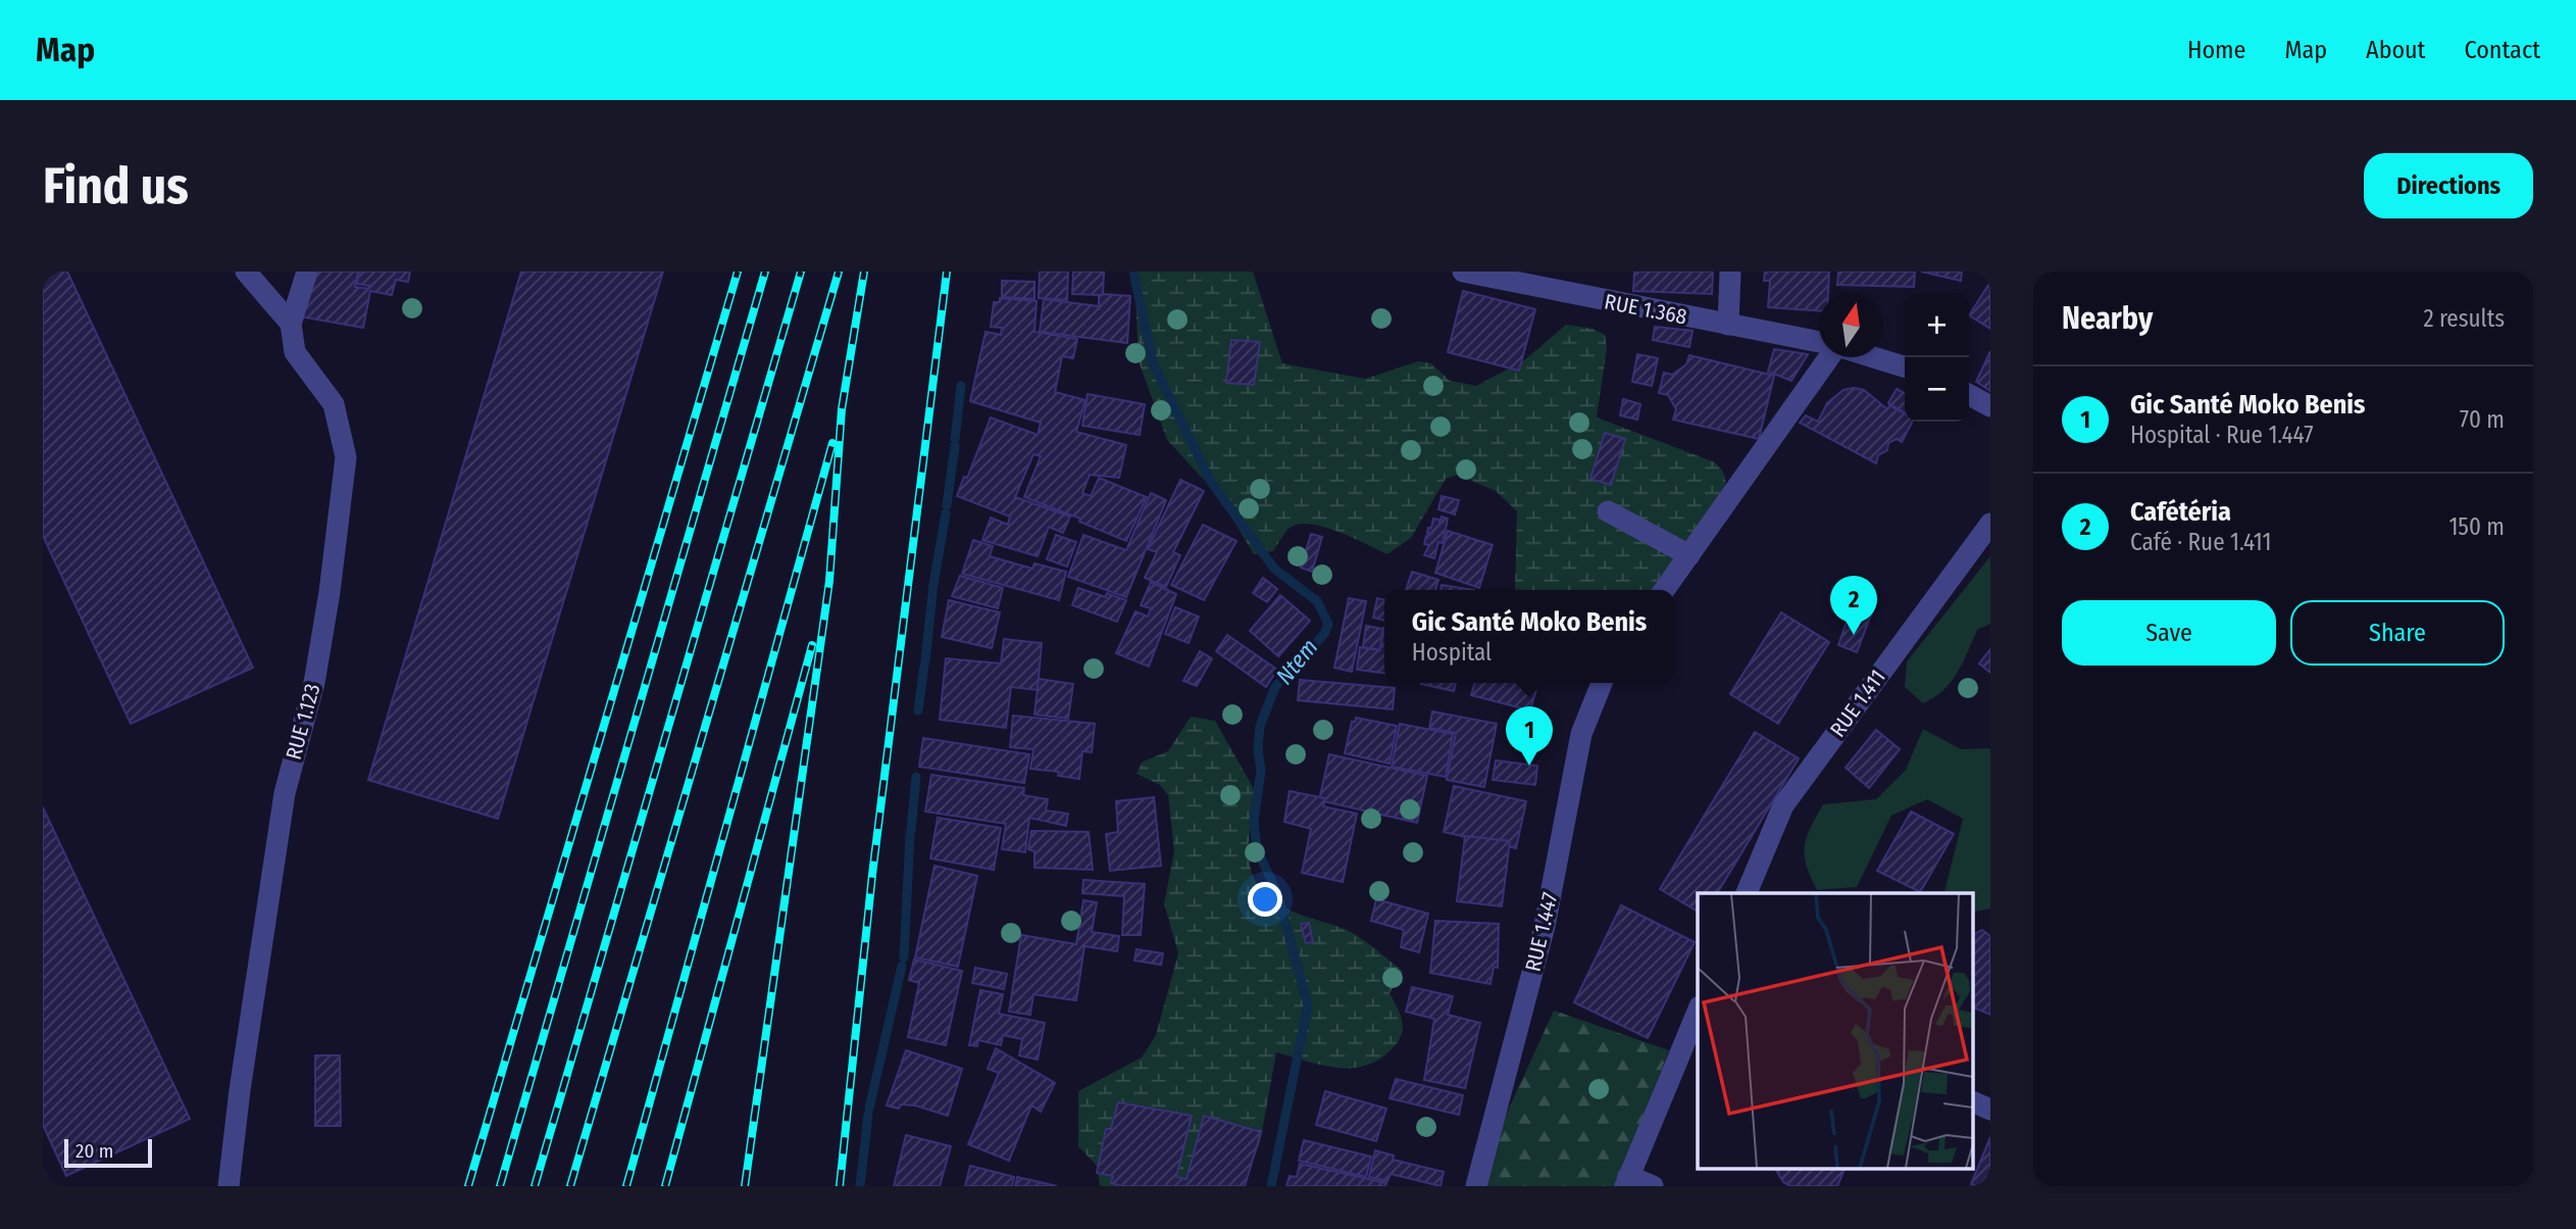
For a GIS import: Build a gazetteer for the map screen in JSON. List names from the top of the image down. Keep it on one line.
{"streets":{"street":["RUE 1.368","RUE 1.411","RUE 1.123","RUE 1.447"]},"water":["Ntem"],"scale_bar":"20 m","north":"top","page":{"header":"Map","nav":["Home","Map","About","Contact"],"buttons":["Directions",["Save","Share"]],"title":"Find us","heading":["Nearby","2 results"],"map_buttons":["+","−"],"list":[{"mark":"1","name":"Gic Santé Moko Benis","note":"Hospital · Rue 1.447","value":"70 m"},{"mark":"2","name":"Cafétéria","note":"Café · Rue 1.411","value":"150 m"}],"pins":["2","1"],"popup":["Gic Santé Moko Benis","Hospital"],"scale":"20 m"}}
